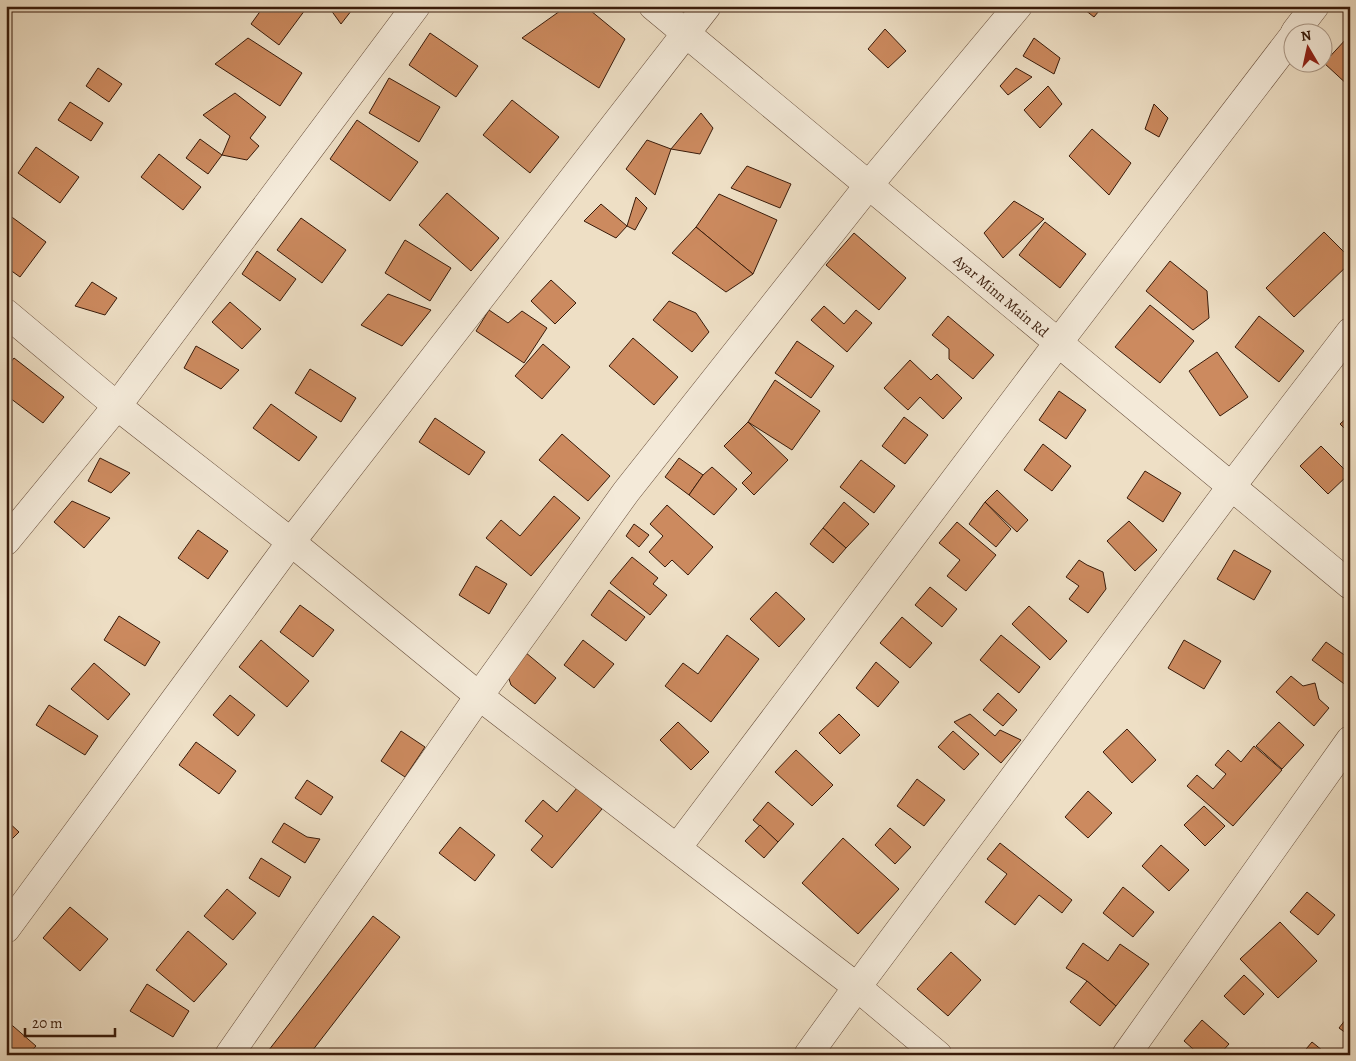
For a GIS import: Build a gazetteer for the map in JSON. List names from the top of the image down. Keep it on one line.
{"streets":{"street":["Ayar Minn Main Rd"]},"scale_bar":"20 m","north":"top"}
